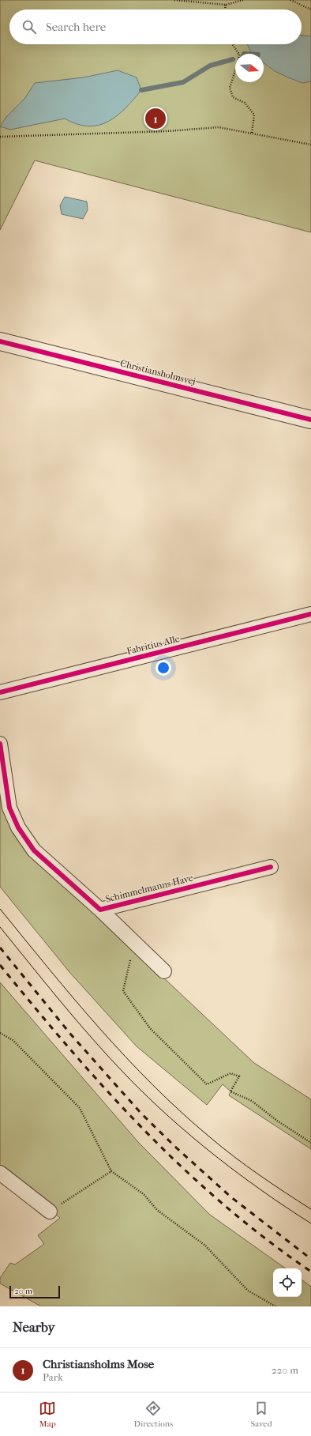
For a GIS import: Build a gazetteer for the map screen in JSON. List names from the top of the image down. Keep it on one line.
{"streets":{"street":["Christiansholmsvej","Fabritius Alle","Schimmelmanns Have"]},"scale_bar":"20 m","north":"right","page":{"search":"Search here","pins":"1","scale":"20 m","heading":"Nearby","list":[{"mark":"1","name":"Christiansholms Mose","note":"Park","value":"220 m"}],"nav":["Map","Directions","Saved"]}}
